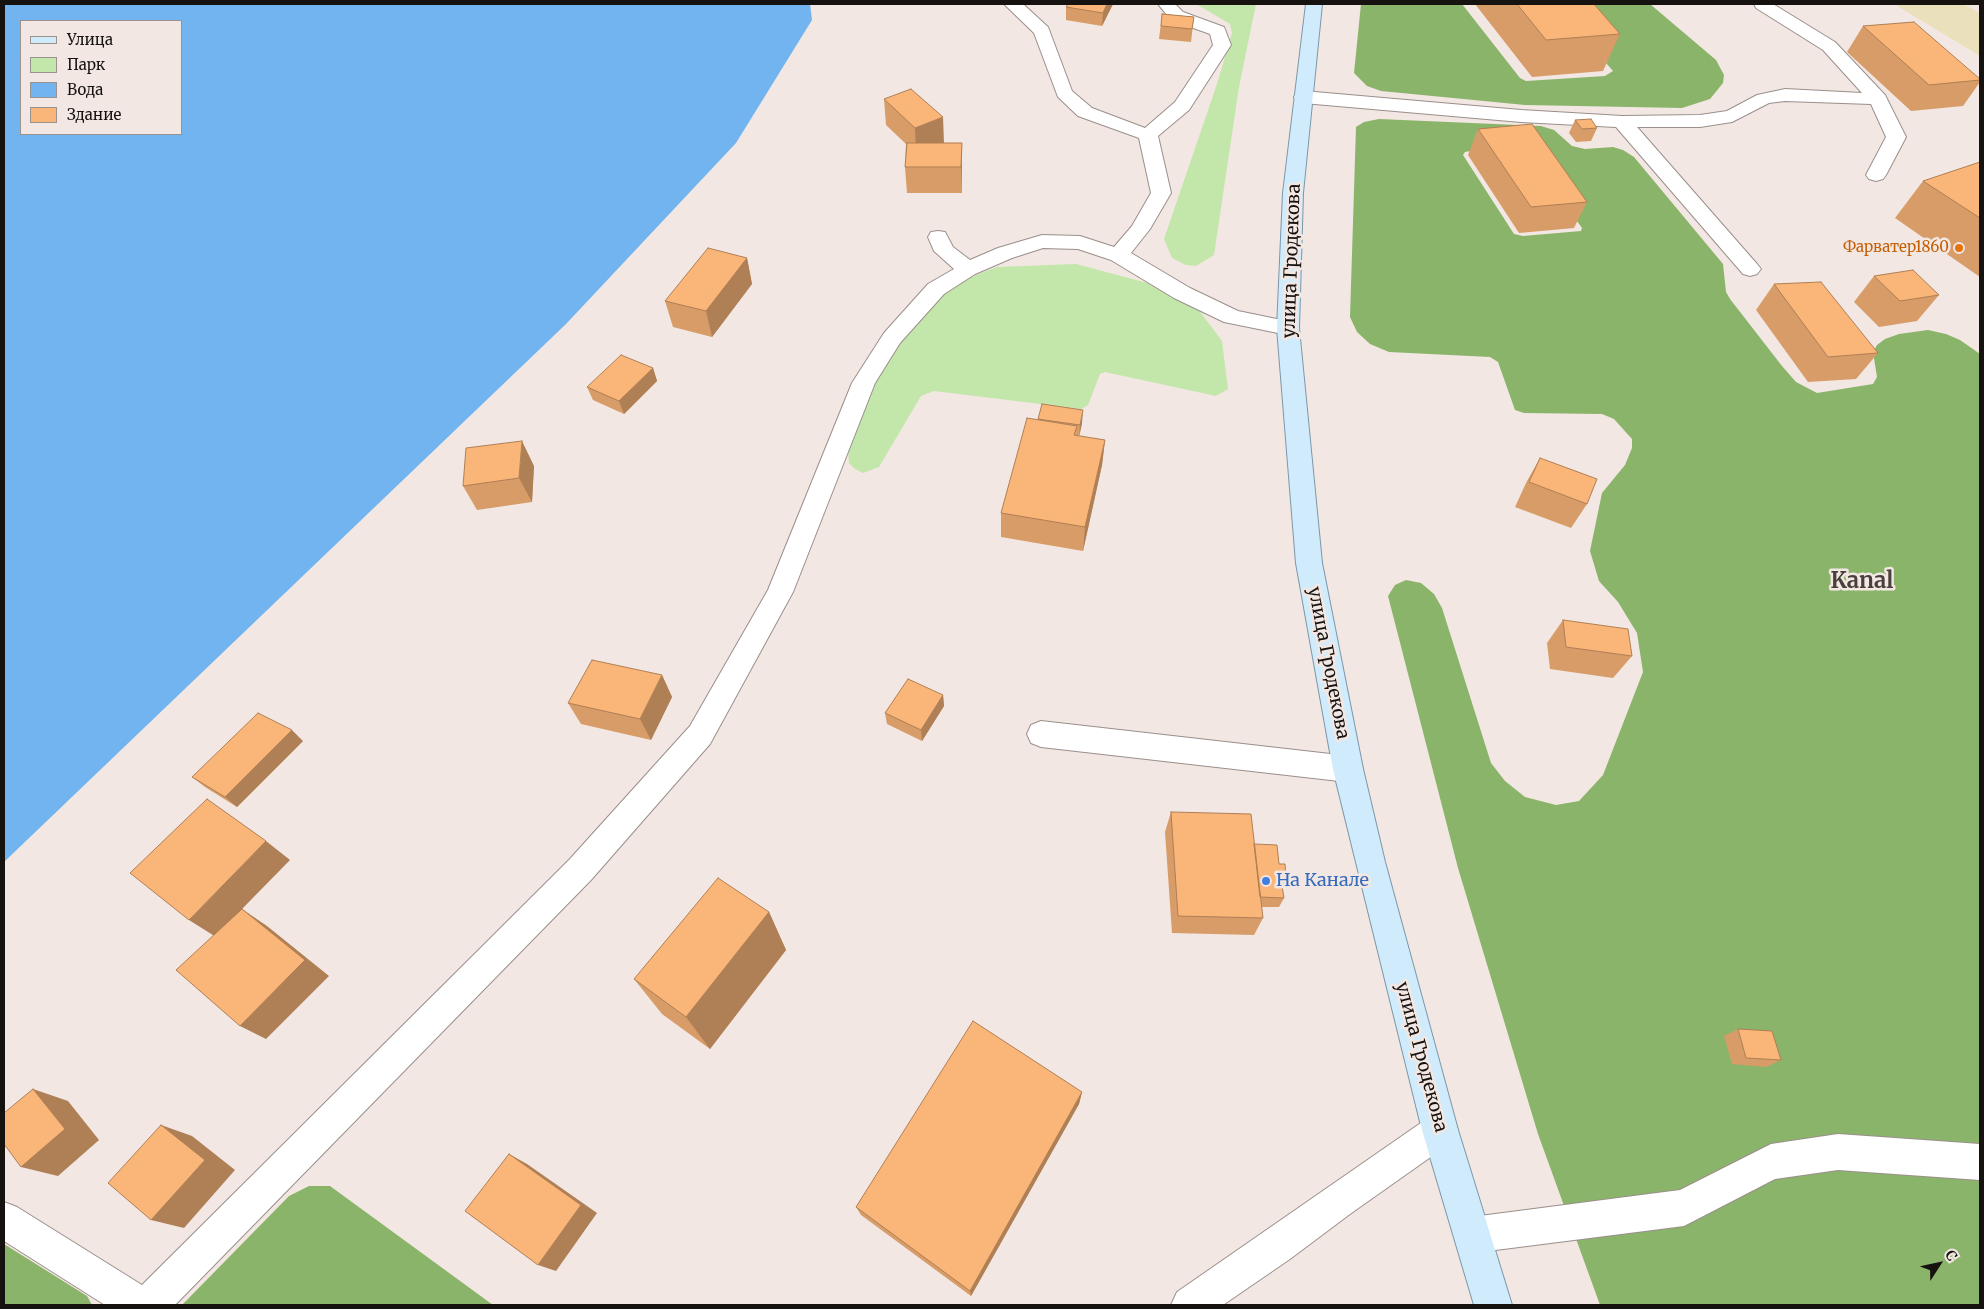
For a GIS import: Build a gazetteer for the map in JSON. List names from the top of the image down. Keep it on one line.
{"streets":{"main road":["улица Гродекова"]},"districts":["Kanal"],"places":["Фарватер1860","На Канале"],"legend":["Улица","Парк","Вода","Здание"],"north":"top right"}
